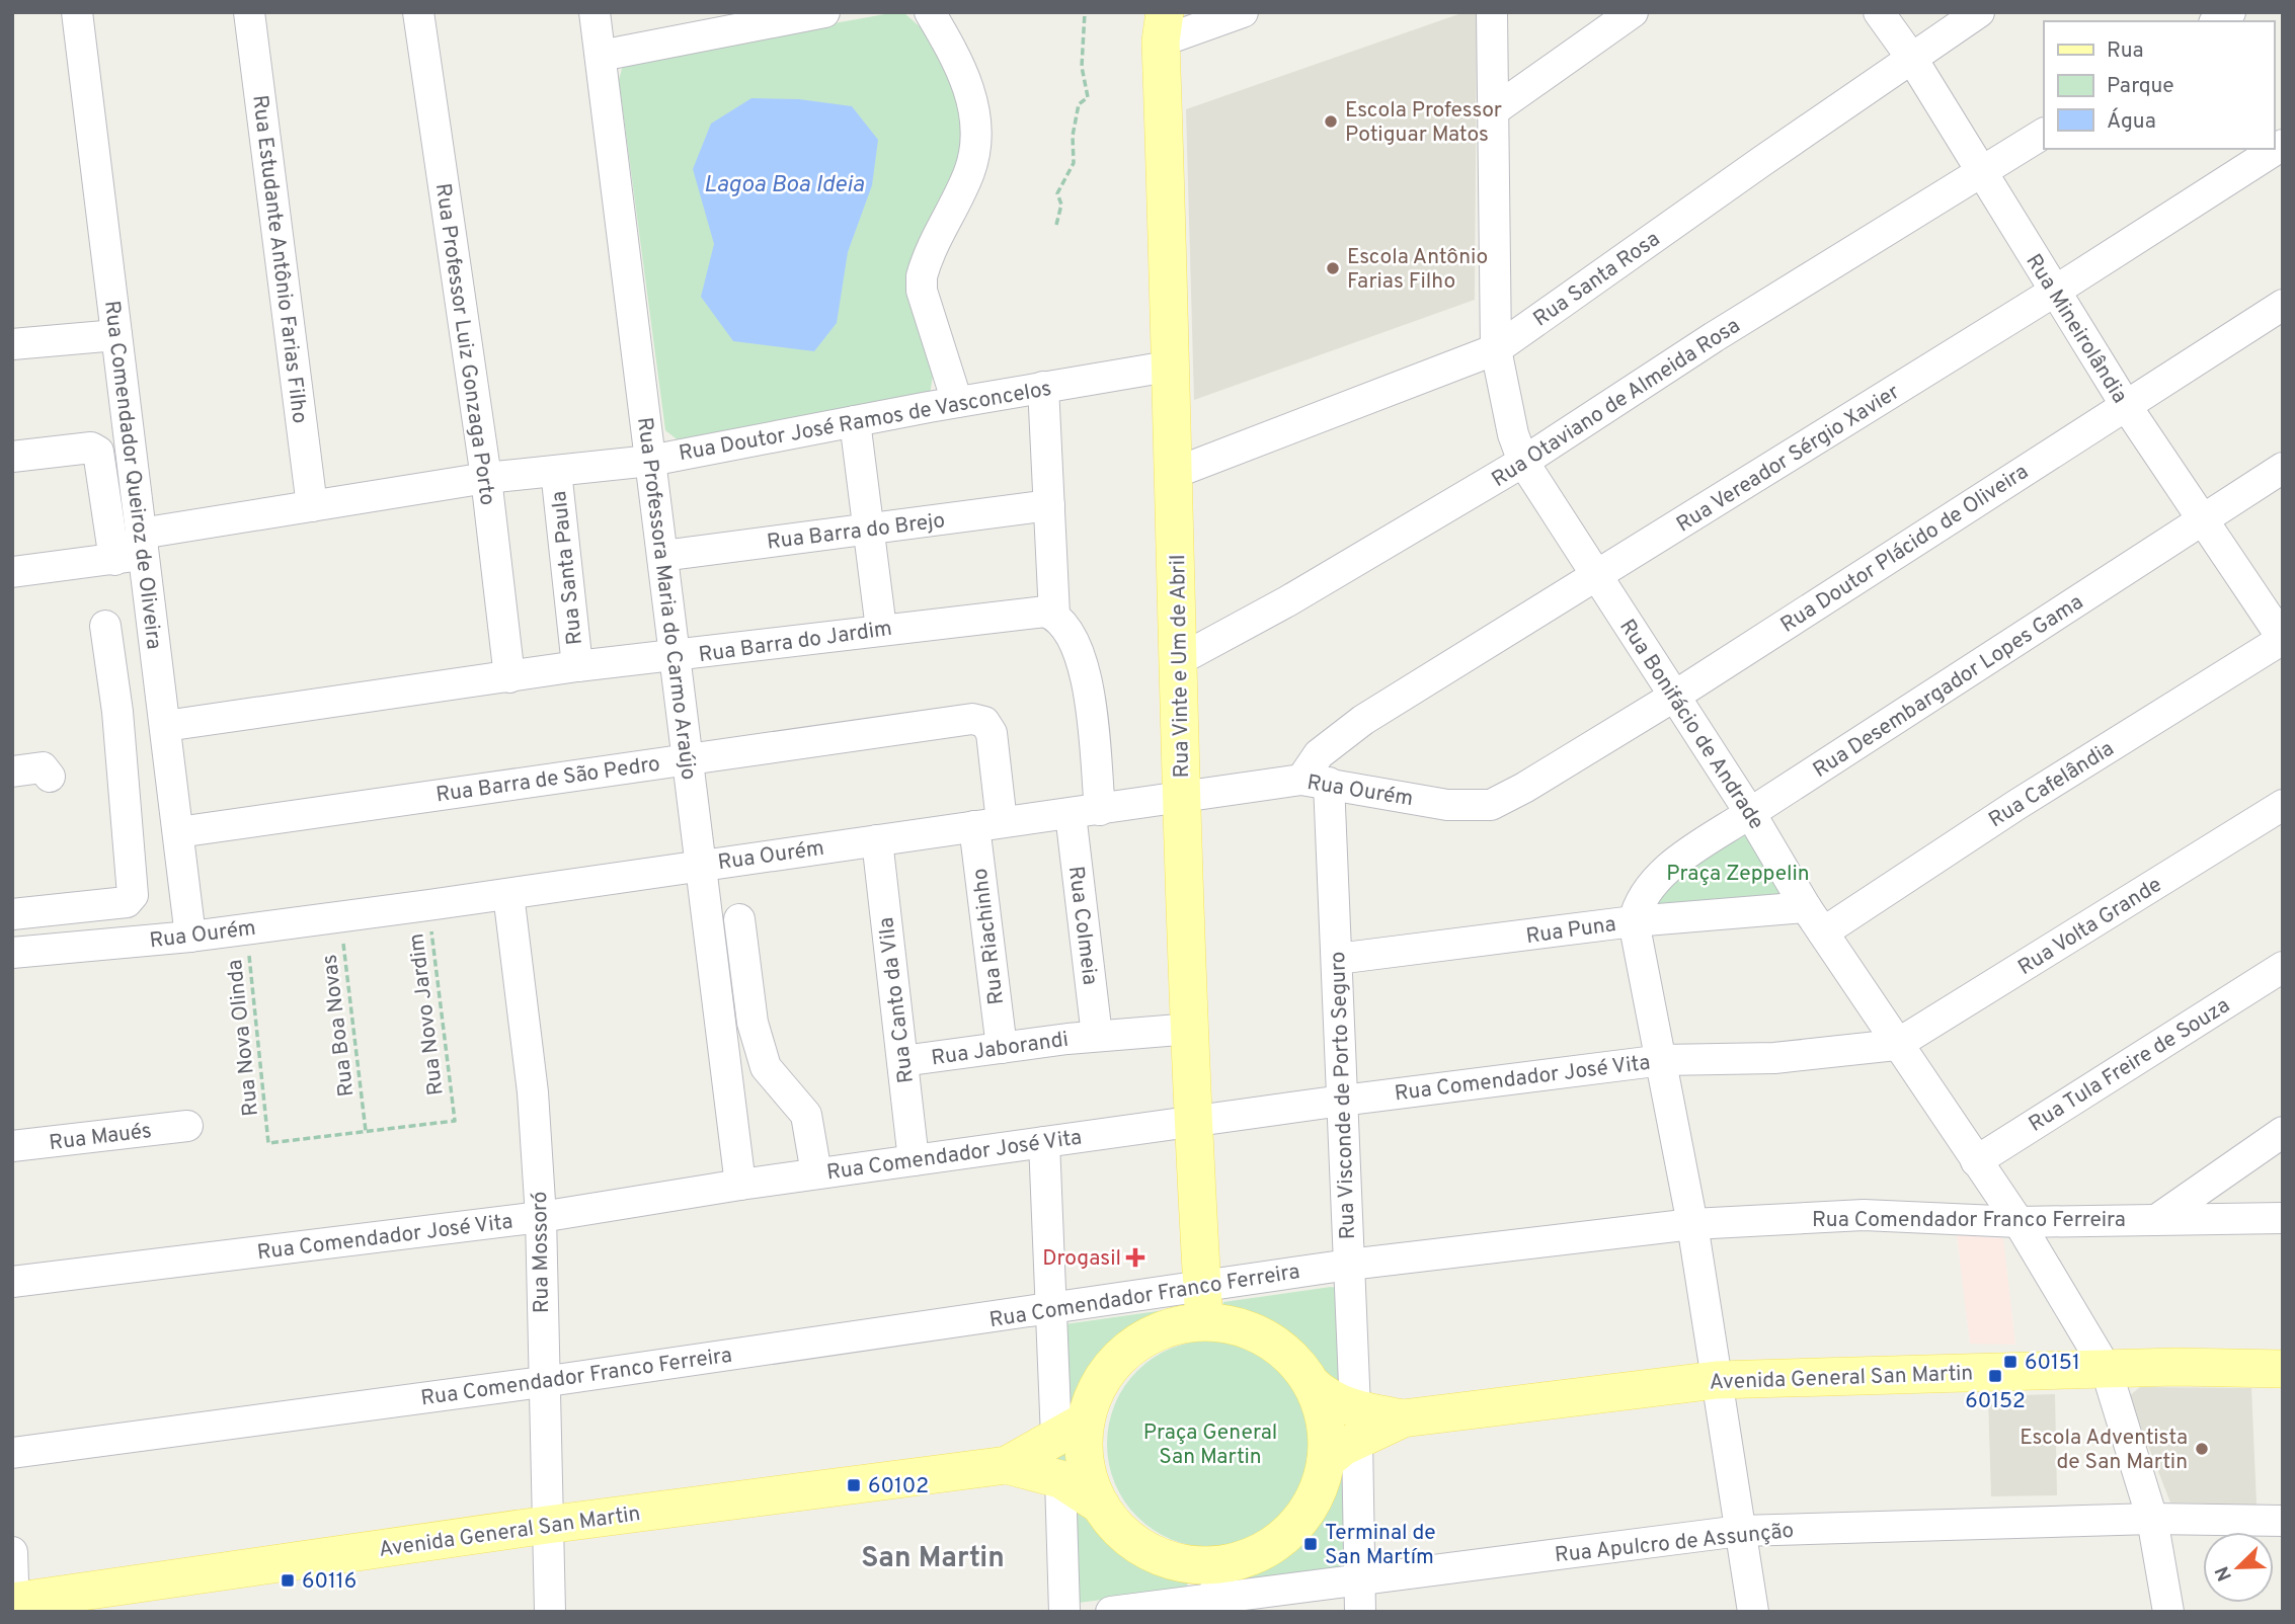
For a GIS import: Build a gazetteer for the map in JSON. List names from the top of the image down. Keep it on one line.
{"streets":{"main road":["Rua Vinte e Um de Abril","Avenida General San Martin"],"street":["Rua Estudante Antônio Farias Filho","Rua Santa Rosa","Rua Mineirolândia","Rua Professor Luiz Gonzaga Porto","Rua Otaviano de Almeida Rosa","Rua Doutor José Ramos de Vasconcelos","Rua Vereador Sérgio Xavier","Rua Comendador Queiroz de Oliveira","Rua Barra do Brejo","Rua Doutor Plácido de Oliveira","Rua Santa Paula","Rua Professora Maria do Carmo Araújo","Rua Barra do Jardim","Rua Desembargador Lopes Gama","Rua Bonifácio de Andrade","Rua Barra de São Pedro","Rua Cafelândia","Rua Ourém","Rua Colmeia","Rua Volta Grande","Rua Puna","Rua Riachinho","Rua Canto da Vila","Rua Jaborandi","Rua Tula Freire de Souza","Rua Comendador José Vita","Rua Visconde de Porto Seguro","Rua Maués","Rua Comendador Franco Ferreira","Rua Mossoró","Rua Apulcro de Assunção"],"path":["Rua Novo Jardim","Rua Boa Novas","Rua Nova Olinda"]},"crossings":[["Rua Estudante Antônio Farias Filho","Rua Doutor José Ramos de Vasconcelos"],["Rua Santa Rosa","Rua Mineirolândia"],["Rua Santa Rosa","Rua Vinte e Um de Abril"],["Rua Santa Rosa","Rua Bonifácio de Andrade"],["Rua Mineirolândia","Rua Otaviano de Almeida Rosa"],["Rua Mineirolândia","Rua Vereador Sérgio Xavier"],["Rua Mineirolândia","Rua Doutor Plácido de Oliveira"],["Rua Mineirolândia","Rua Desembargador Lopes Gama"],["Rua Mineirolândia","Rua Cafelândia"],["Rua Professor Luiz Gonzaga Porto","Rua Doutor José Ramos de Vasconcelos"],["Rua Professor Luiz Gonzaga Porto","Rua Barra do Jardim"],["Rua Otaviano de Almeida Rosa","Rua Vinte e Um de Abril"],["Rua Otaviano de Almeida Rosa","Rua Bonifácio de Andrade"],["Rua Doutor José Ramos de Vasconcelos","Rua Comendador Queiroz de Oliveira"],["Rua Doutor José Ramos de Vasconcelos","Rua Santa Paula"],["Rua Doutor José Ramos de Vasconcelos","Rua Professora Maria do Carmo Araújo"],["Rua Doutor José Ramos de Vasconcelos","Rua Vinte e Um de Abril"],["Rua Vereador Sérgio Xavier","Rua Bonifácio de Andrade"],["Rua Vereador Sérgio Xavier","Rua Ourém"],["Rua Vereador Sérgio Xavier","Rua Visconde de Porto Seguro"],["Rua Comendador Queiroz de Oliveira","Rua Barra do Jardim"],["Rua Comendador Queiroz de Oliveira","Rua Barra de São Pedro"],["Rua Comendador Queiroz de Oliveira","Rua Ourém"],["Rua Barra do Brejo","Rua Professora Maria do Carmo Araújo"],["Rua Doutor Plácido de Oliveira","Rua Bonifácio de Andrade"],["Rua Doutor Plácido de Oliveira","Rua Ourém"],["Rua Santa Paula","Rua Barra do Jardim"],["Rua Professora Maria do Carmo Araújo","Rua Barra do Jardim"],["Rua Professora Maria do Carmo Araújo","Rua Barra de São Pedro"],["Rua Professora Maria do Carmo Araújo","Rua Ourém"],["Rua Professora Maria do Carmo Araújo","Rua Comendador José Vita"],["Rua Vinte e Um de Abril","Rua Ourém"],["Rua Vinte e Um de Abril","Rua Jaborandi"],["Rua Vinte e Um de Abril","Rua Comendador José Vita"],["Rua Vinte e Um de Abril","Rua Comendador Franco Ferreira"],["Rua Desembargador Lopes Gama","Rua Bonifácio de Andrade"],["Rua Desembargador Lopes Gama","Rua Puna"],["Rua Bonifácio de Andrade","Rua Cafelândia"],["Rua Bonifácio de Andrade","Rua Volta Grande"],["Rua Bonifácio de Andrade","Rua Puna"],["Rua Bonifácio de Andrade","Rua Tula Freire de Souza"],["Rua Bonifácio de Andrade","Rua Comendador José Vita"],["Rua Bonifácio de Andrade","Rua Comendador Franco Ferreira"],["Rua Bonifácio de Andrade","Avenida General San Martin"],["Rua Bonifácio de Andrade","Rua Apulcro de Assunção"],["Rua Barra de São Pedro","Rua Ourém"],["Rua Barra de São Pedro","Rua Riachinho"],["Rua Ourém","Rua Colmeia"],["Rua Ourém","Rua Riachinho"],["Rua Ourém","Rua Canto da Vila"],["Rua Ourém","Rua Novo Jardim"],["Rua Ourém","Rua Boa Novas"],["Rua Ourém","Rua Nova Olinda"],["Rua Ourém","Rua Visconde de Porto Seguro"],["Rua Ourém","Rua Mossoró"],["Rua Colmeia","Rua Jaborandi"],["Rua Volta Grande","Rua Comendador José Vita"],["Rua Puna","Rua Visconde de Porto Seguro"],["Rua Riachinho","Rua Jaborandi"],["Rua Canto da Vila","Rua Jaborandi"],["Rua Canto da Vila","Rua Comendador José Vita"],["Rua Novo Jardim","Rua Boa Novas"],["Rua Novo Jardim","Rua Nova Olinda"],["Rua Boa Novas","Rua Nova Olinda"],["Rua Comendador José Vita","Rua Visconde de Porto Seguro"],["Rua Comendador José Vita","Rua Mossoró"],["Rua Visconde de Porto Seguro","Rua Comendador Franco Ferreira"],["Rua Visconde de Porto Seguro","Avenida General San Martin"],["Rua Visconde de Porto Seguro","Rua Apulcro de Assunção"],["Rua Comendador Franco Ferreira","Rua Mossoró"],["Rua Mossoró","Avenida General San Martin"]],"districts":["San Martin"],"water":["Lagoa Boa Ideia"],"parks":["Praça Zeppelin","Praça General San Martin"],"places":{"other":["Escola Professor Potiguar Matos","Escola Antônio Farias Filho","Escola Adventista de San Martin"],"health":["Drogasil"],"transit":["60151","60152","60102","Terminal de San Martím","60116"]},"legend":["Rua","Parque","Água"],"north":"bottom left"}
